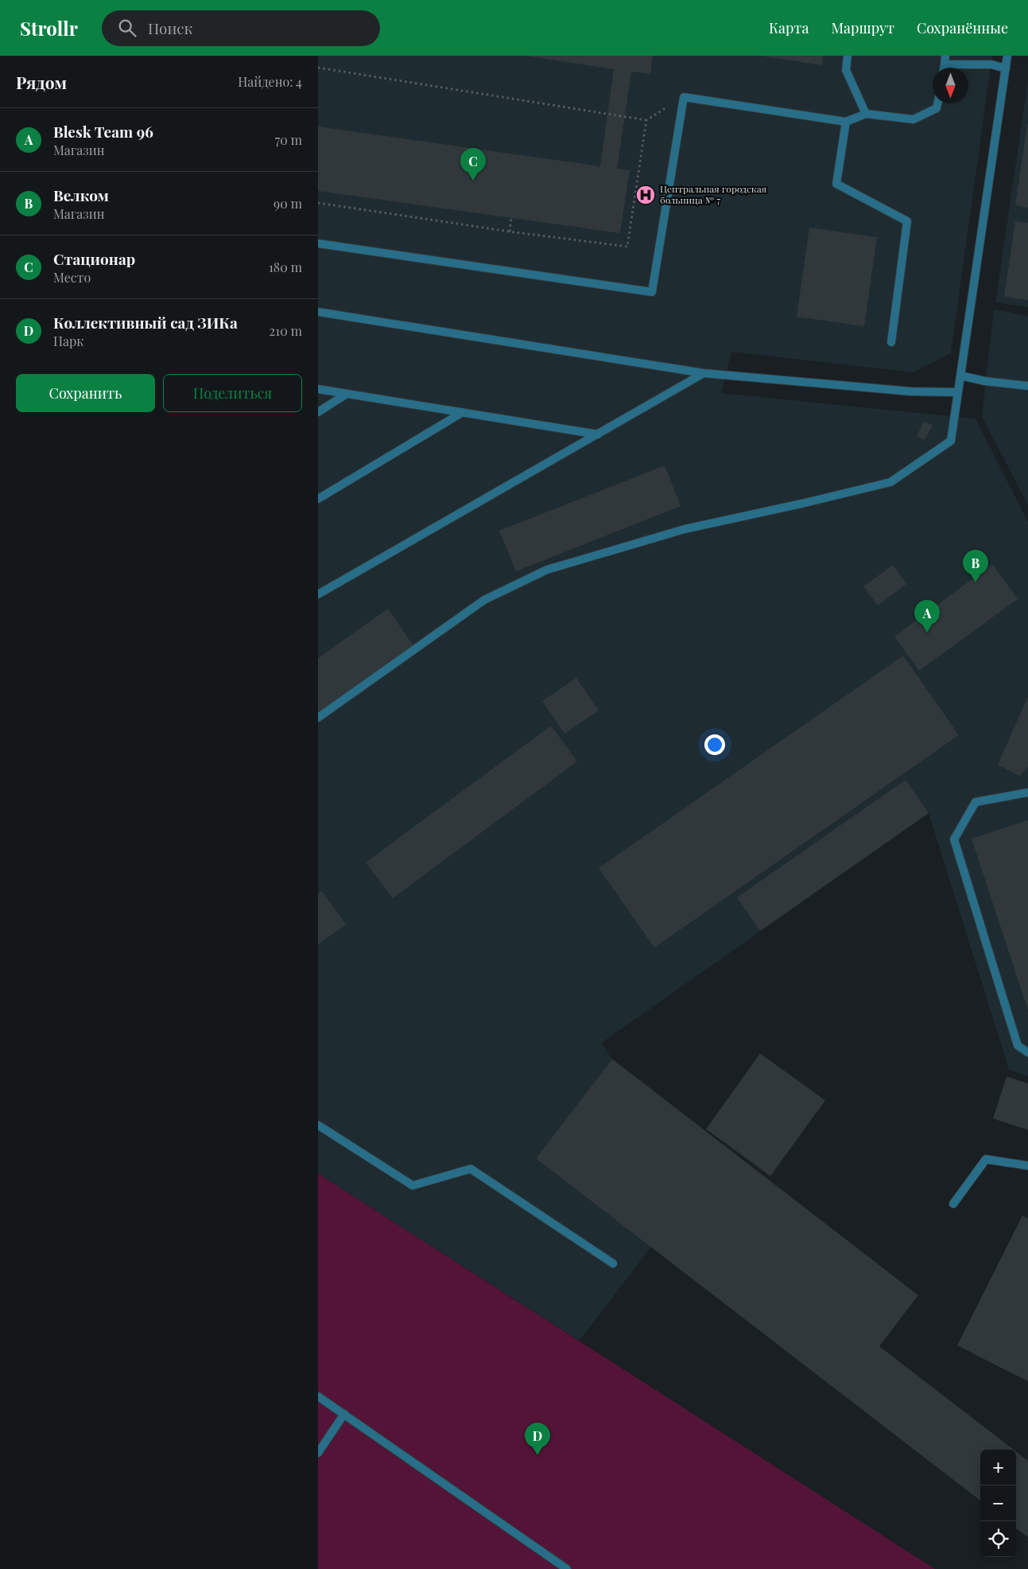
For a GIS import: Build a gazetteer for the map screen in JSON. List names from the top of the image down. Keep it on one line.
{"places":{"hospital":["Центральная городская больница № 7"]},"north":"bottom","page":{"header":"Strollr","search":"Поиск","nav":["Карта","Маршрут","Сохранённые"],"heading":["Рядом","Найдено: 4"],"list":[{"mark":"A","name":"Blesk Team 96","note":"Магазин","value":"70 m"},{"mark":"B","name":"Велком","note":"Магазин","value":"90 m"},{"mark":"C","name":"Стационар","note":"Место","value":"180 m"},{"mark":"D","name":"Коллективный сад ЗИКа","note":"Парк","value":"210 m"}],"pins":["C","B","A","D"],"buttons":["Сохранить","Поделиться"],"map_buttons":["+","−"]}}
